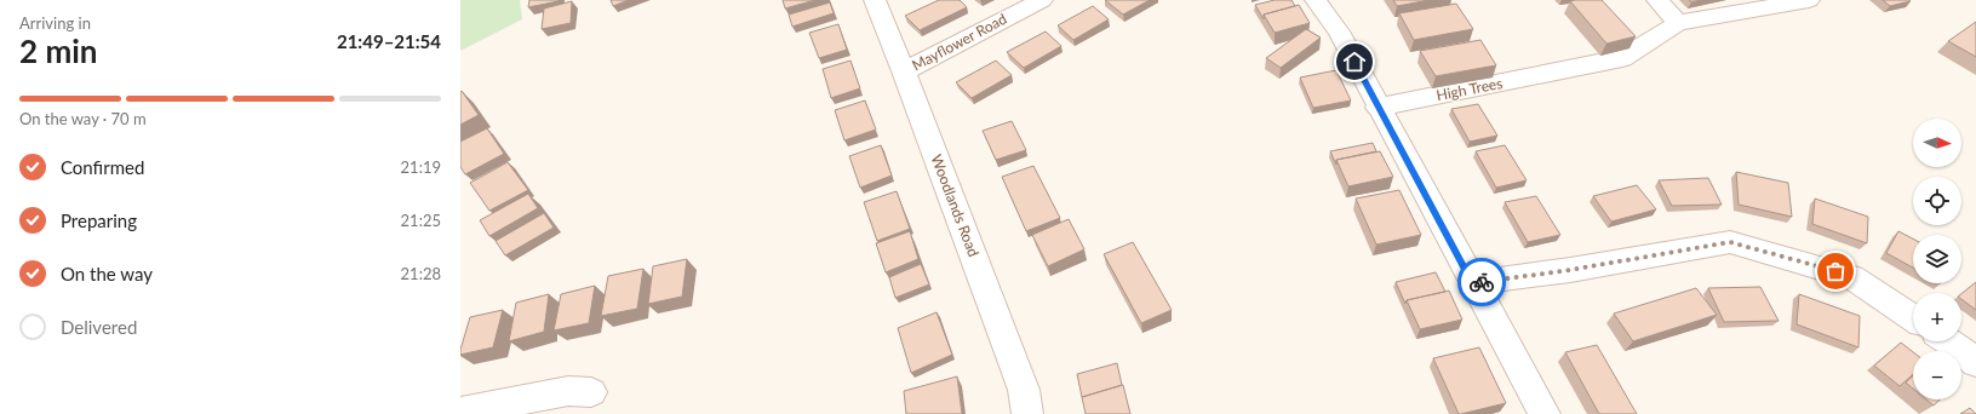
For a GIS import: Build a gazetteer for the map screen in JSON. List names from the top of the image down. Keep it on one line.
{"streets":{"street":["Mayflower Road","High Trees","Woodlands Road"]},"crossings":[["Mayflower Road","Woodlands Road"]],"north":"right","page":{"heading":["2 min","Arriving in","21:49–21:54"],"bar":"On the way · 70 m","map_buttons":["+","−"],"list":[["Confirmed","21:19"],["Preparing","21:25"],["On the way","21:28"],"Delivered"]}}
